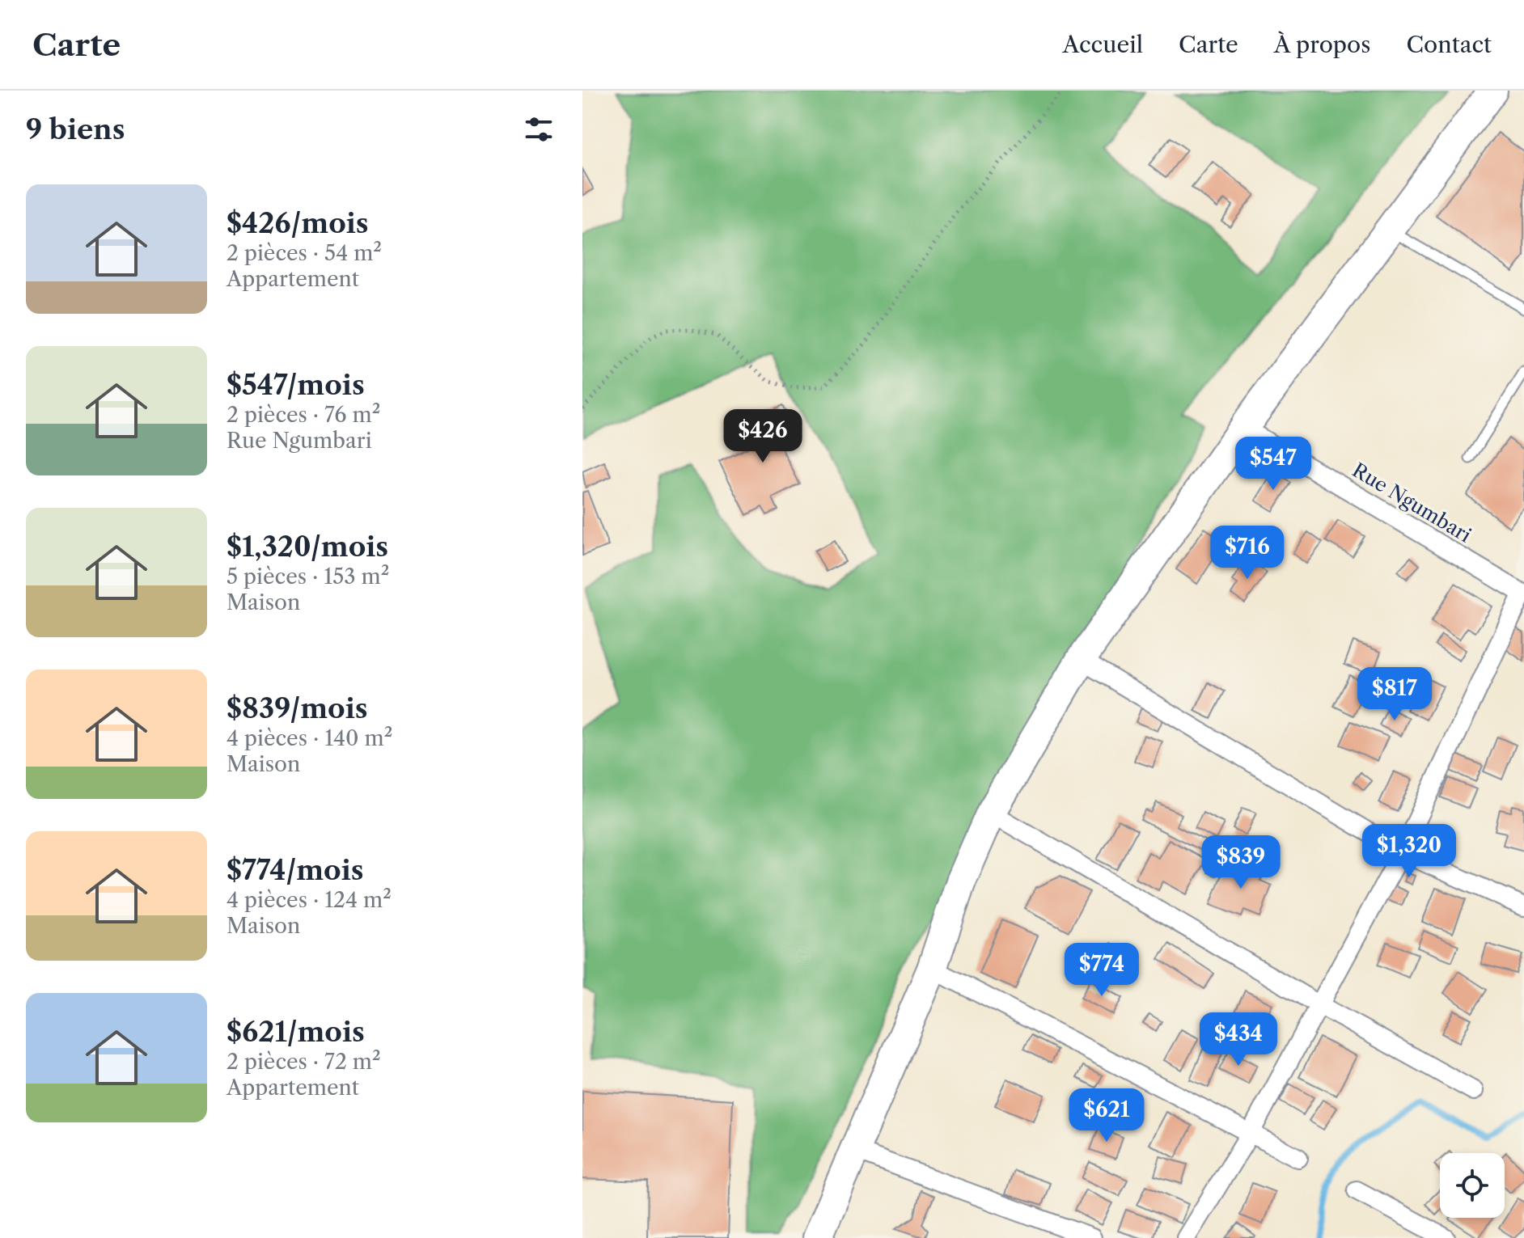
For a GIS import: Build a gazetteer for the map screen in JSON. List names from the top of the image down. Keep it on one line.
{"streets":{"street":["Rue Ngumbari"]},"page":{"header":"Carte","nav":["Accueil","Carte","À propos","Contact"],"heading":"9 biens","list":[{"name":"$426/mois","note":"2 pièces · 54 m² · Appartement"},{"name":"$547/mois","note":"2 pièces · 76 m² · Rue Ngumbari"},{"name":"$1,320/mois","note":"5 pièces · 153 m² · Maison"},{"name":"$839/mois","note":"4 pièces · 140 m² · Maison"},{"name":"$774/mois","note":"4 pièces · 124 m² · Maison"},{"name":"$621/mois","note":"2 pièces · 72 m² · Appartement"}],"price":["$426","$547","$716","$817","$1,320","$839","$774","$434","$621"]}}
